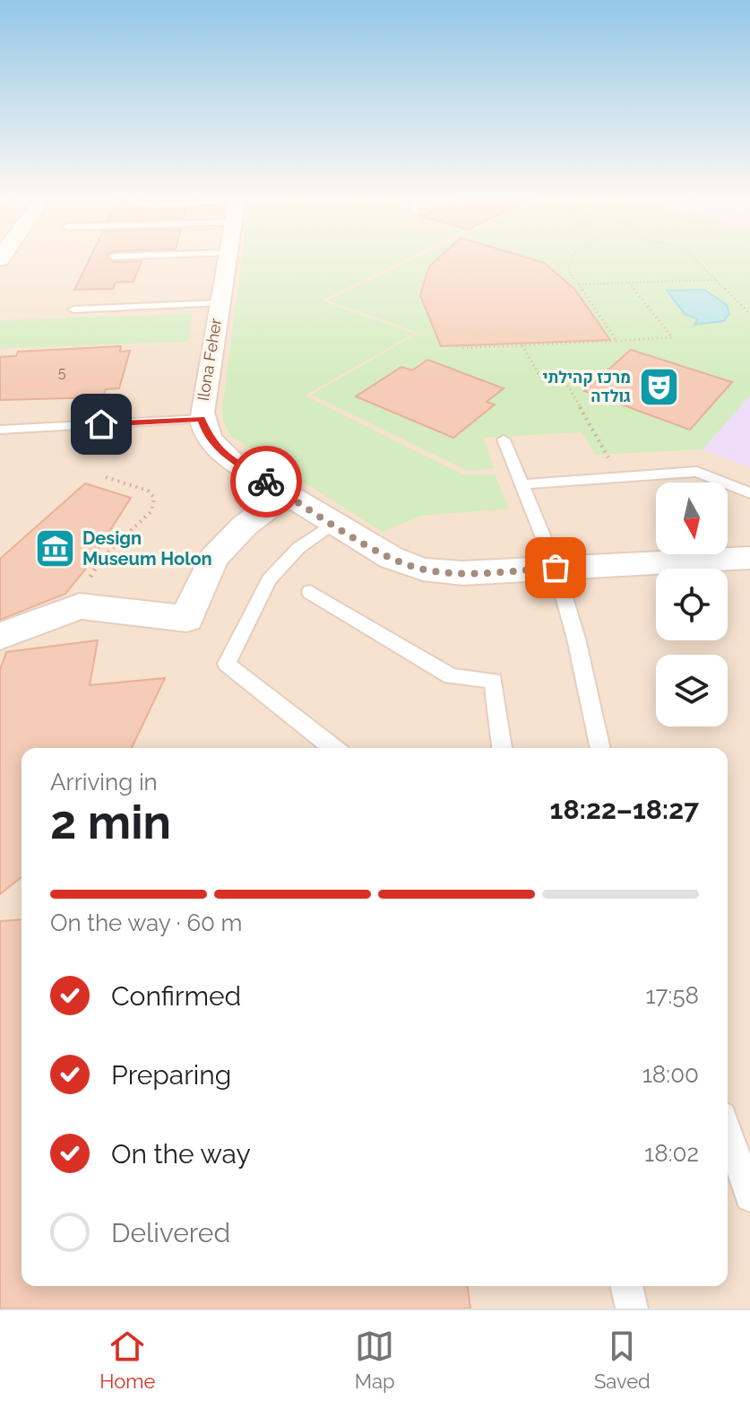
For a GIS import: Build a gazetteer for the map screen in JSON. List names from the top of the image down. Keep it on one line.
{"streets":{"street":["Ilona Feher"]},"places":{"theatre":["מרכז קהילתי גולדה"],"museum":["Design Museum Holon"]},"house_numbers":["5"],"north":"bottom","page":{"heading":["2 min","Arriving in","18:22–18:27"],"bar":"On the way · 60 m","list":[["Confirmed","17:58"],["Preparing","18:00"],["On the way","18:02"],"Delivered"],"tabs":["Home","Map","Saved"]}}
